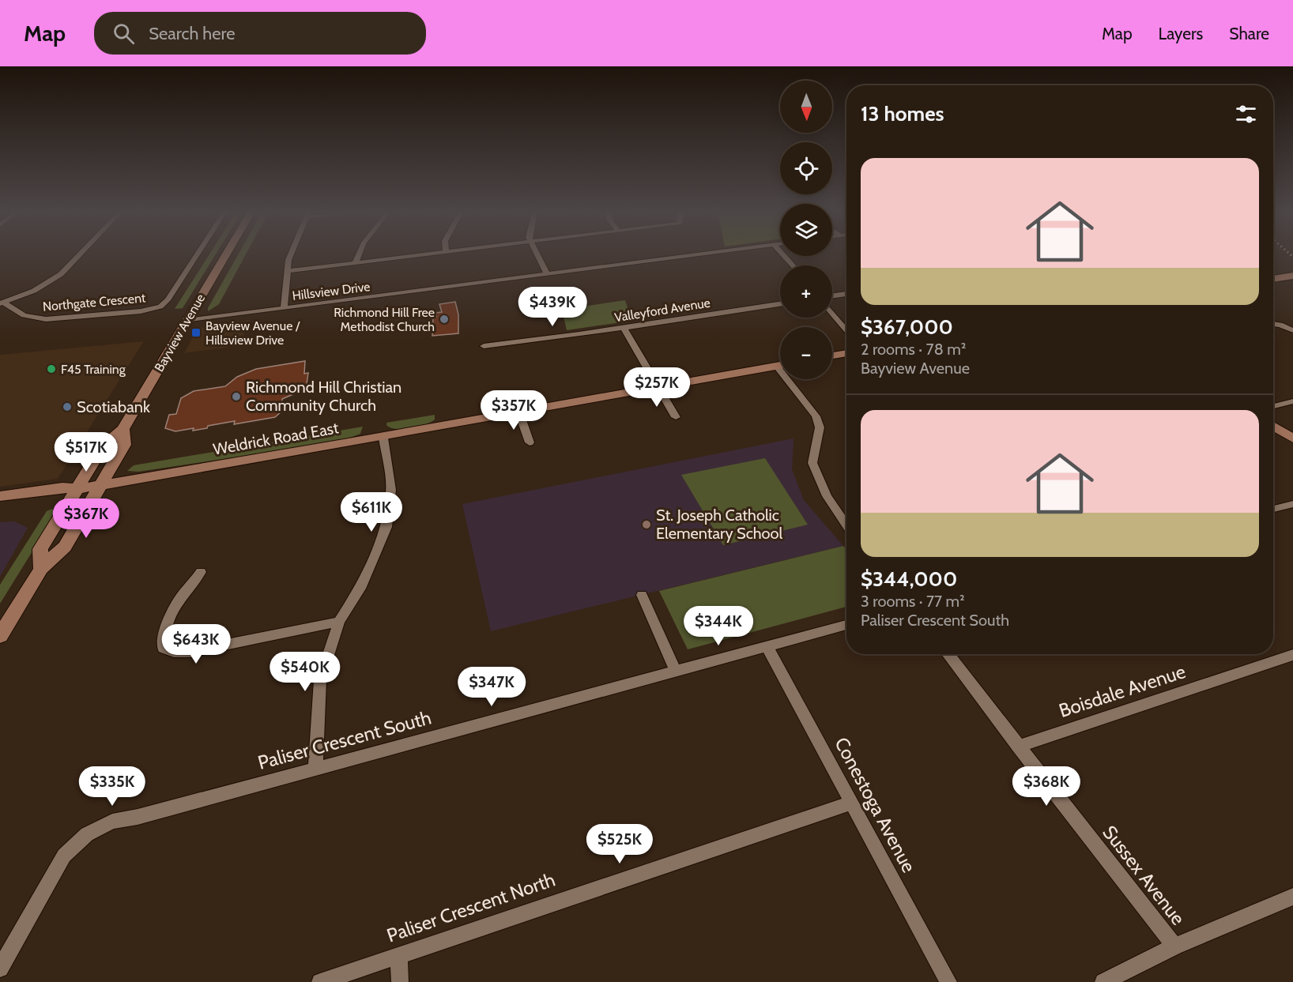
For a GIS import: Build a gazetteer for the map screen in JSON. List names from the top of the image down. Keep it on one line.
{"streets":{"main road":["Bayview Avenue","Weldrick Road East"],"street":["Hillsview Drive","Northgate Crescent","Valleyford Avenue","Boisdale Avenue","Paliser Crescent South","Conestoga Avenue","Sussex Avenue","Paliser Crescent North"]},"crossings":[["Hillsview Drive","Bayview Avenue"],["Bayview Avenue","Weldrick Road East"],["Boisdale Avenue","Sussex Avenue"],["Paliser Crescent South","Conestoga Avenue"],["Conestoga Avenue","Paliser Crescent North"]],"places":{"other":["Richmond Hill Free Methodist Church","F45 Training","Richmond Hill Christian Community Church","Scotiabank","St. Joseph Catholic Elementary School"],"transit":["Bayview Avenue / Hillsview Drive"]},"north":"bottom","page":{"header":"Map","search":"Search here","nav":["Map","Layers","Share"],"map_buttons":["+","−"],"heading":"13 homes","list":[{"name":"$367,000","note":"2 rooms · 78 m² · Bayview Avenue"},{"name":"$344,000","note":"3 rooms · 77 m² · Paliser Crescent South"}],"price":["$439K","$257K","$357K","$517K","$611K","$367K","$344K","$643K","$540K","$347K","$335K","$368K","$525K"]}}
